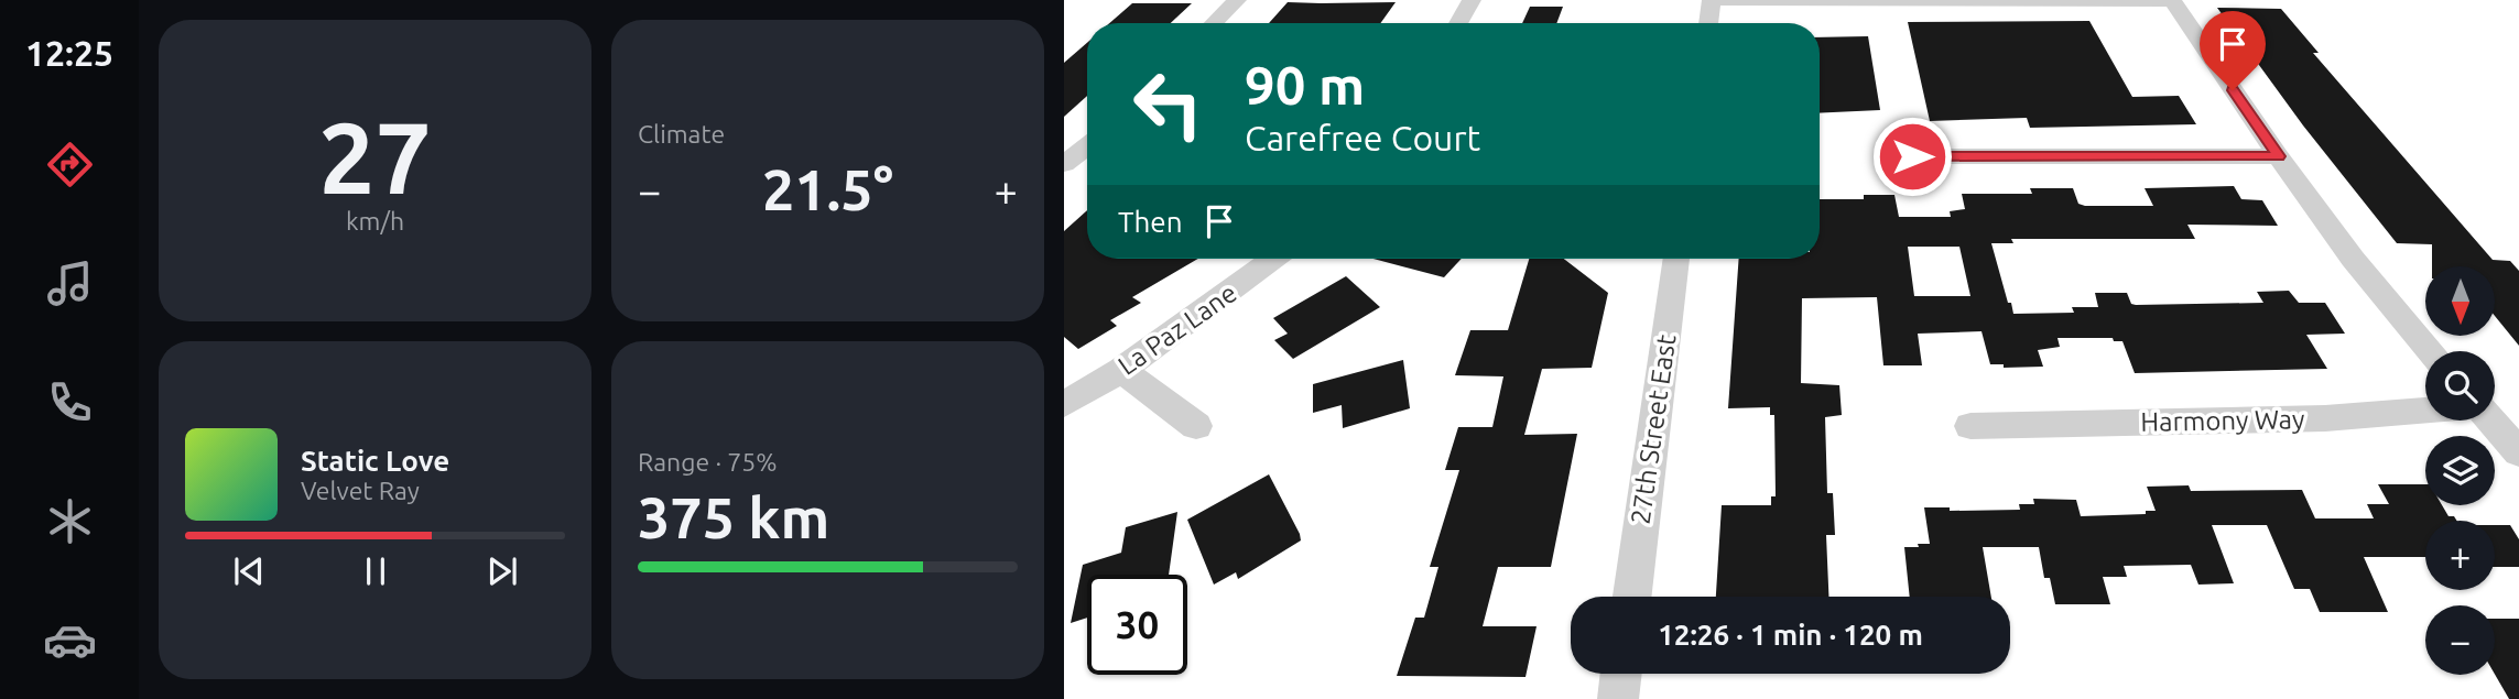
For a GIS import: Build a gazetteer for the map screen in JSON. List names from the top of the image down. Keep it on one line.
{"streets":{"street":["La Paz Lane","Harmony Way","27th Street East"]},"north":"bottom","page":{"tabs":"12:25","tile":[["27","km/h"],"Climate",["Range · 75%","375 km"]],"turn":["90 m","Carefree Court"],"heat":["−","21.5°","+"],"then":"Then","map_buttons":["+","−"],"song":["Static Love","Velvet Ray"],"limit":"30","trip":"12:26 · 1 min · 120 m"}}
